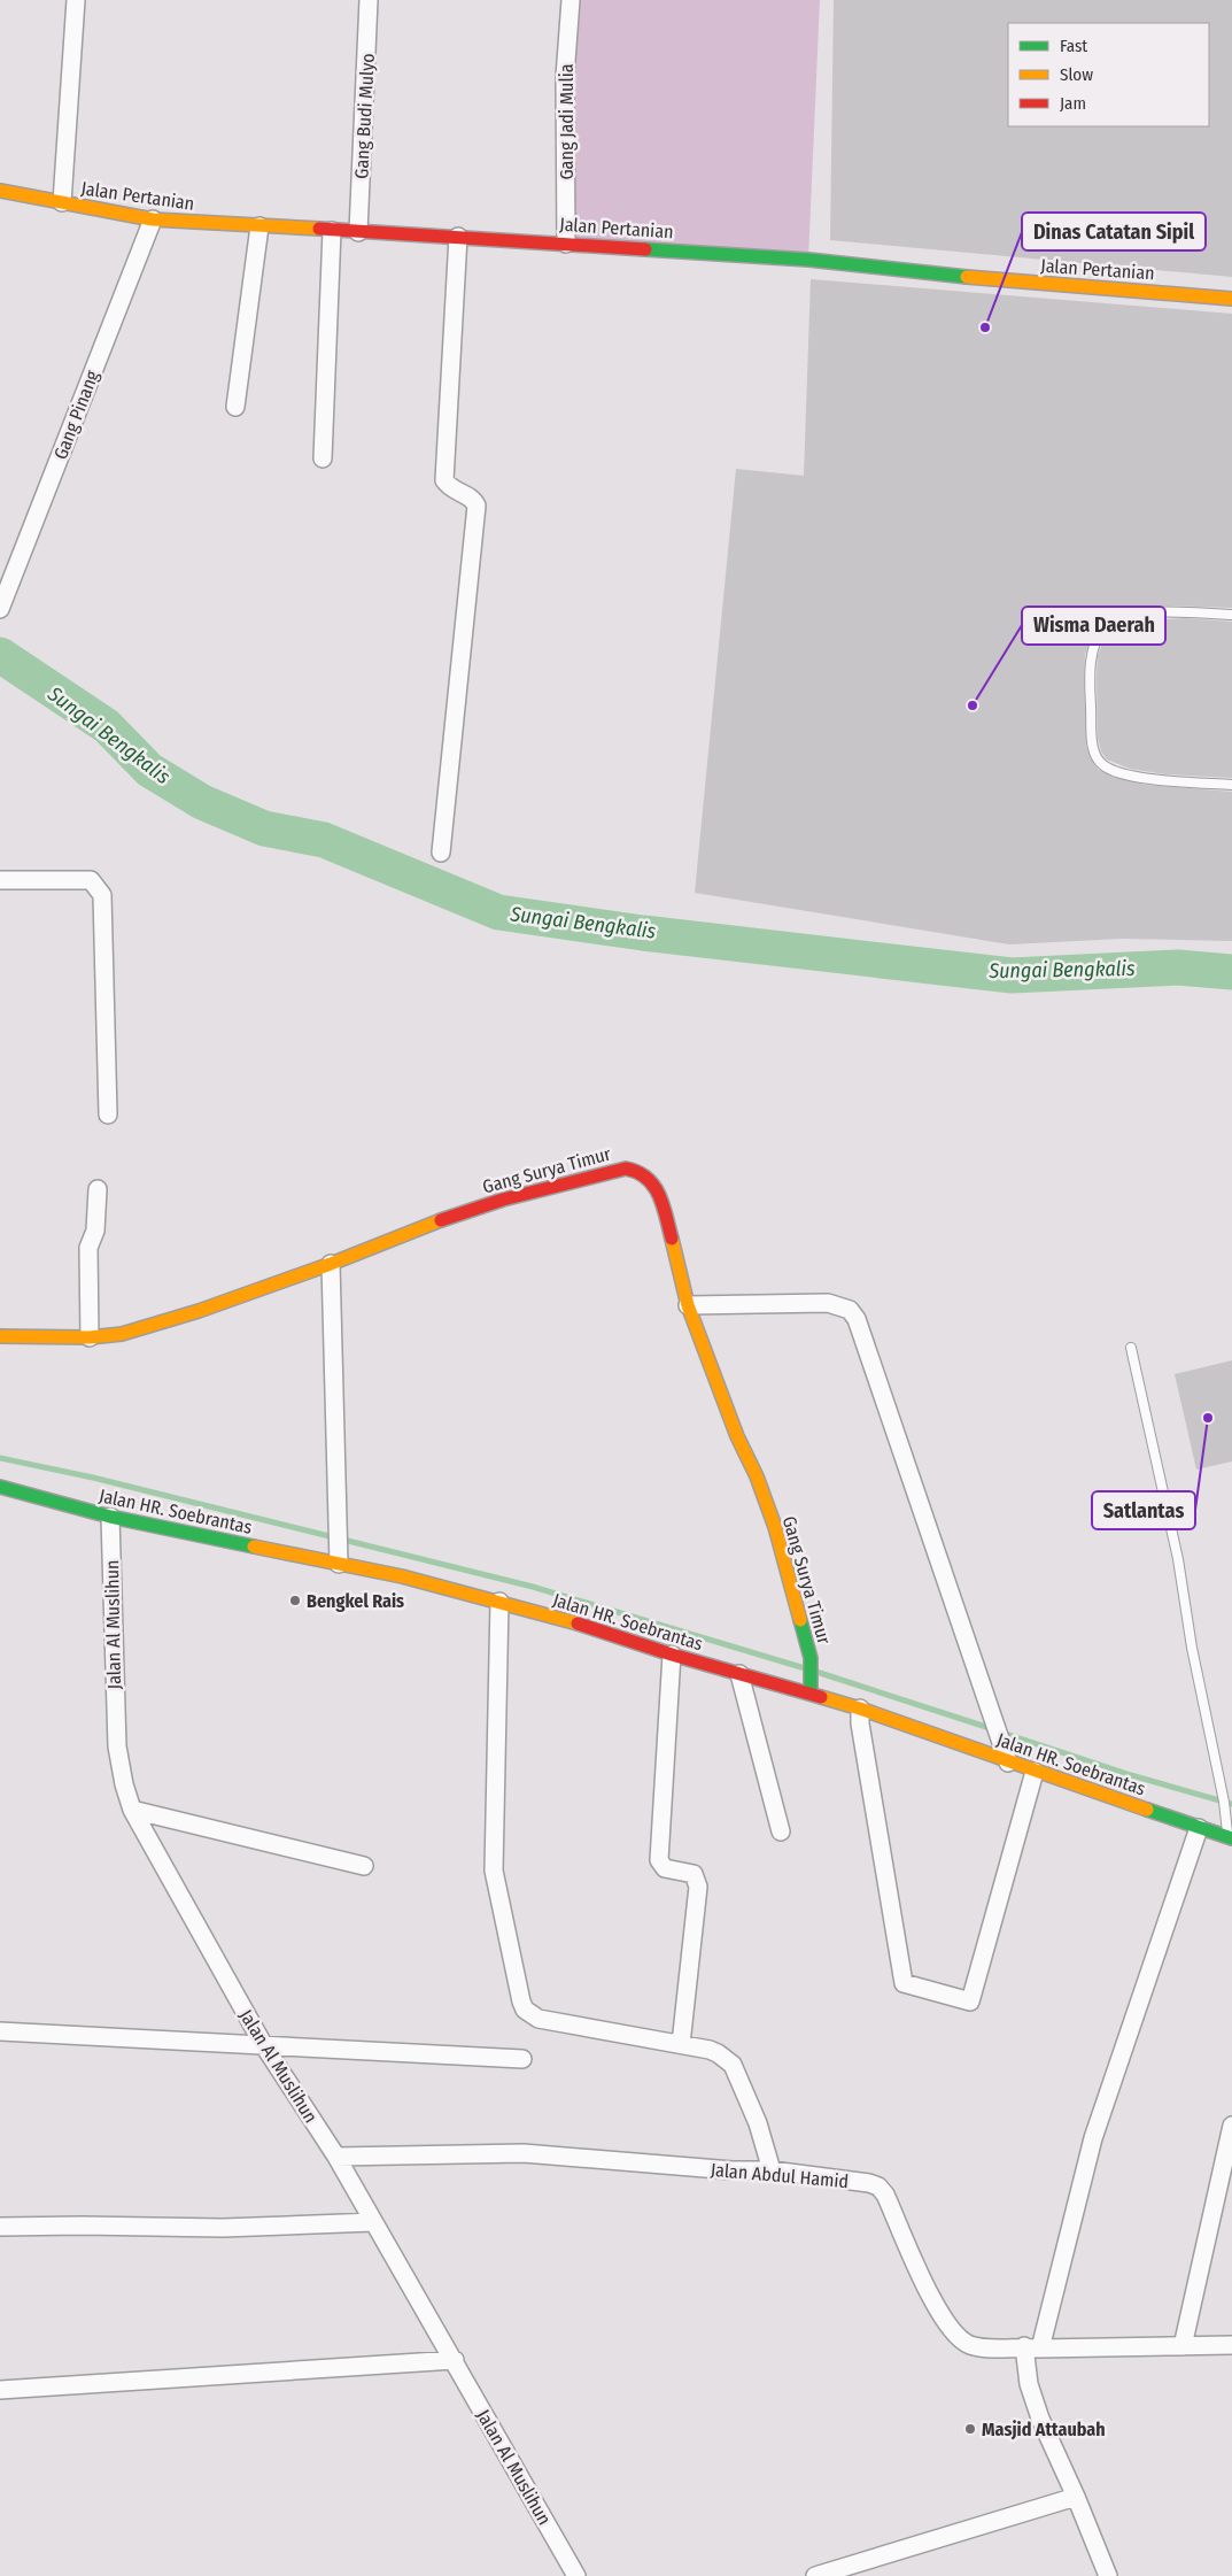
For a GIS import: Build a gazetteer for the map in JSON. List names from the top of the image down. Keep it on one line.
{"streets":{"street":["Gang Budi Mulyo","Gang Jadi Mulia","Jalan Pertanian","Gang Pinang","Gang Surya Timur","Jalan HR. Soebrantas","Jalan Al Muslihun","Jalan Abdul Hamid"]},"crossings":[["Gang Budi Mulyo","Jalan Pertanian"],["Gang Jadi Mulia","Jalan Pertanian"],["Jalan Pertanian","Gang Pinang"],["Gang Surya Timur","Jalan HR. Soebrantas"],["Jalan HR. Soebrantas","Jalan Al Muslihun"],["Jalan Al Muslihun","Jalan Abdul Hamid"]],"water":["Sungai Bengkalis"],"places":["Dinas Catatan Sipil","Wisma Daerah","Satlantas","Bengkel Rais","Masjid Attaubah"],"legend":["Fast","Slow","Jam"]}
